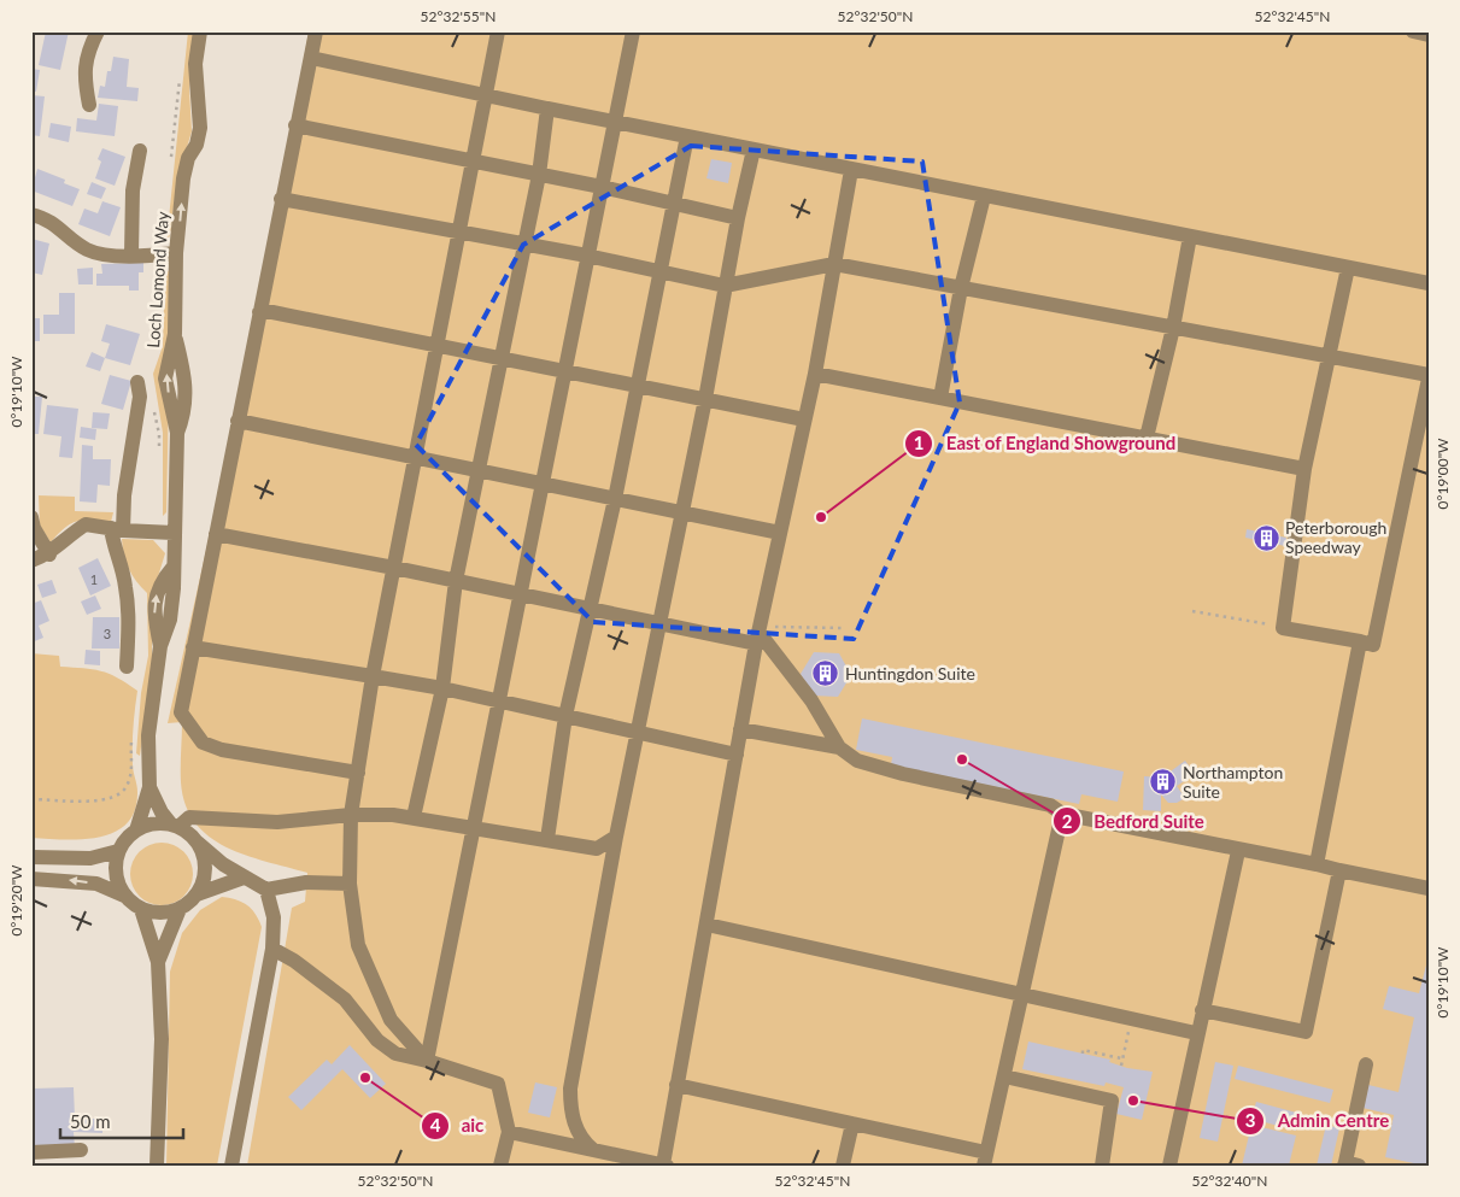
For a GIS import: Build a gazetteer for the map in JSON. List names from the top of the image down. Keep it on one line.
{"streets":{"street":["Loch Lomond Way"]},"places":{"other":["East of England Showground","Bedford Suite","aic","Admin Centre"],"building":["Peterborough Speedway","Huntingdon Suite","Northampton Suite"]},"house_numbers":["1","3"],"scale_bar":"50 m","coordinates":["52°32'55\"N","52°32'50\"N","52°32'45\"N","0°19'10\"W","0°19'00\"W","0°19'20\"W","52°32'40\"N"]}
